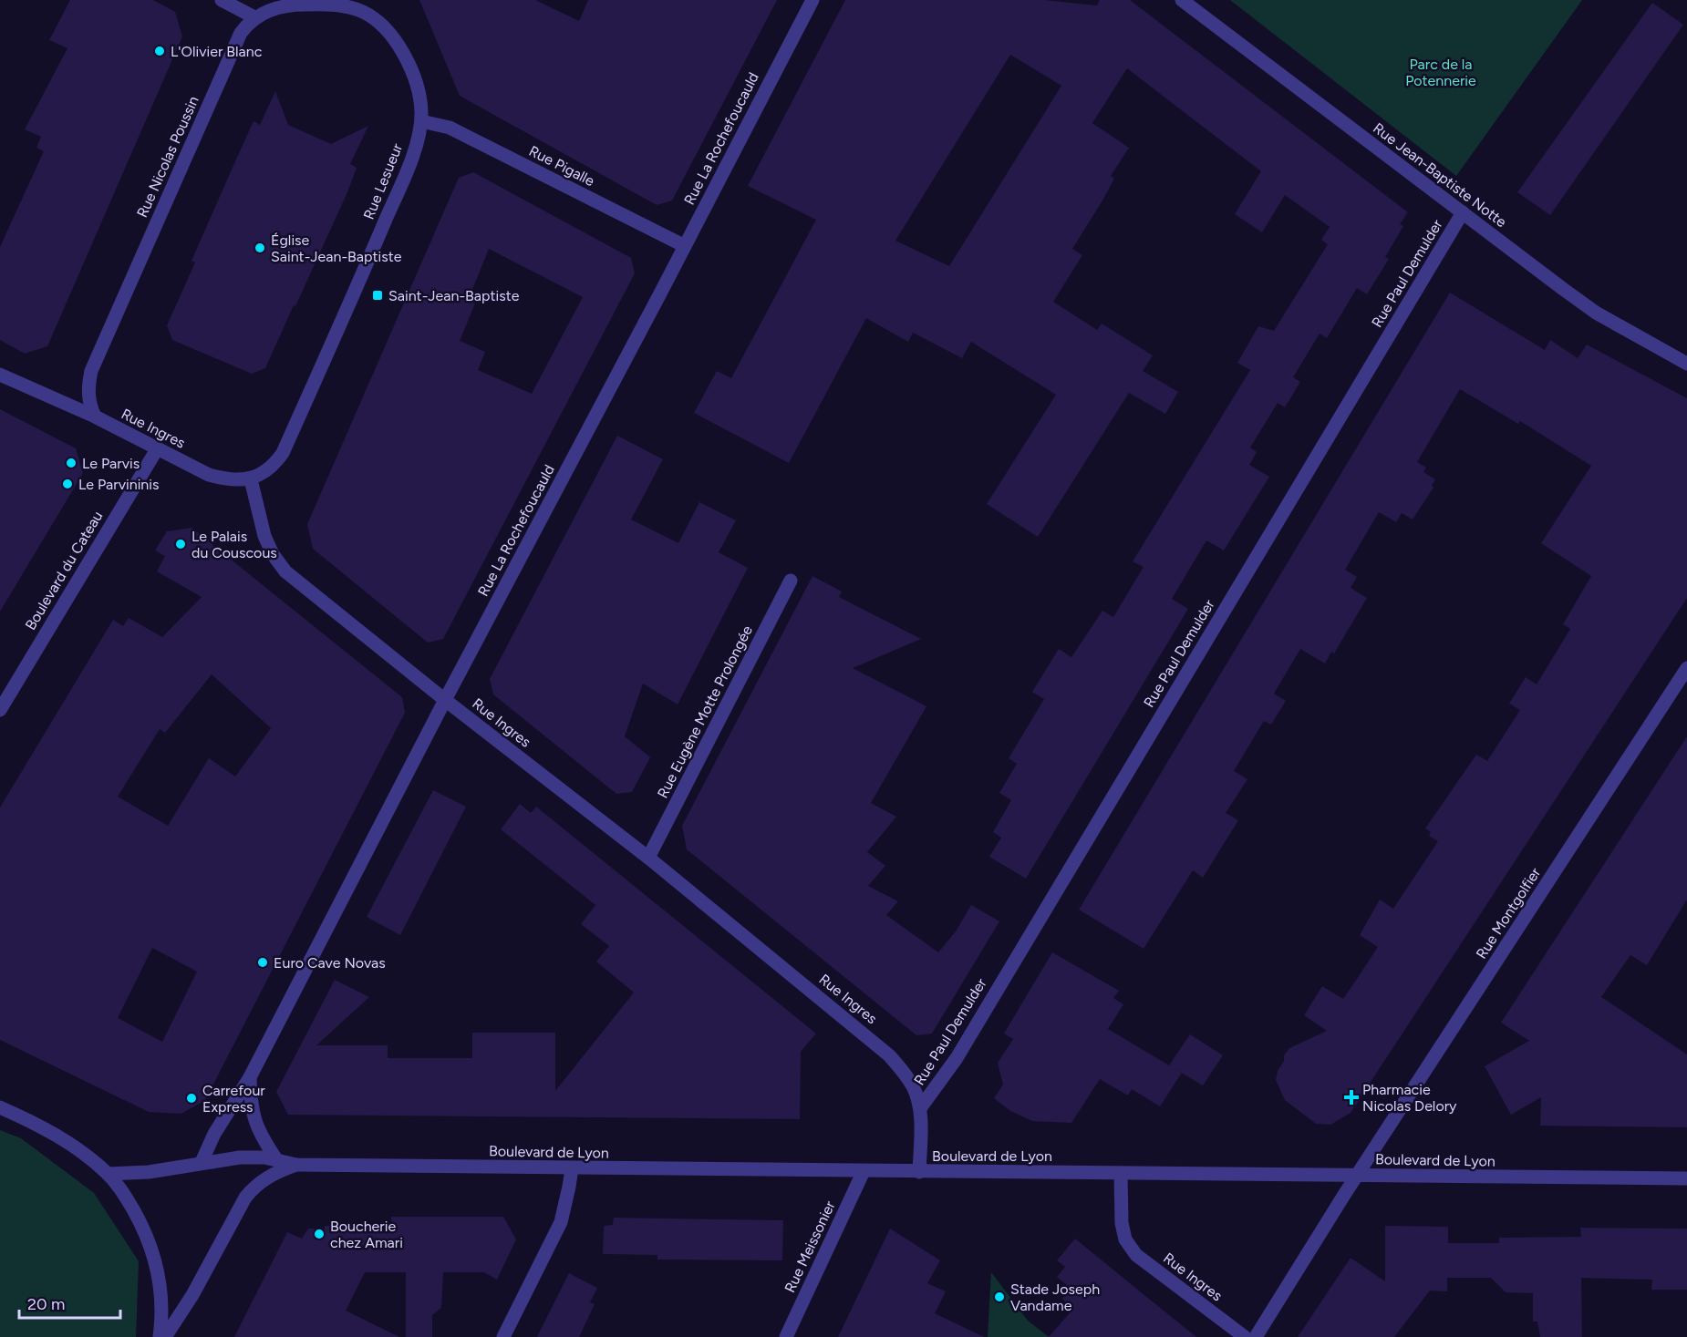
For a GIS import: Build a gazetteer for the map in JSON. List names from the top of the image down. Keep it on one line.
{"streets":{"street":["Rue La Rochefoucauld","Rue Nicolas Poussin","Rue Pigalle","Rue Jean-Baptiste Notte","Rue Lesueur","Rue Paul Demulder","Rue Ingres","Boulevard du Cateau","Rue Eugène Motte Prolongée","Rue Montgolfier","Boulevard de Lyon","Rue Meissonier"]},"crossings":[["Rue La Rochefoucauld","Rue Pigalle"],["Rue La Rochefoucauld","Rue Ingres"],["Rue La Rochefoucauld","Boulevard de Lyon"],["Rue Nicolas Poussin","Rue Ingres"],["Rue Pigalle","Rue Lesueur"],["Rue Jean-Baptiste Notte","Rue Paul Demulder"],["Rue Lesueur","Rue Ingres"],["Rue Paul Demulder","Rue Ingres"],["Rue Ingres","Boulevard du Cateau"],["Rue Ingres","Rue Eugène Motte Prolongée"],["Rue Ingres","Boulevard de Lyon"],["Rue Montgolfier","Boulevard de Lyon"],["Boulevard de Lyon","Rue Meissonier"]],"parks":["Parc de la Potennerie"],"places":{"other":["L'Olivier Blanc","Église Saint-Jean-Baptiste","Le Parvis","Le Parvininis","Le Palais du Couscous","Euro Cave Novas","Carrefour Express","Boucherie chez Amari","Stade Joseph Vandame"],"transit":["Saint-Jean-Baptiste"],"health":["Pharmacie Nicolas Delory"]},"scale_bar":"20 m"}
